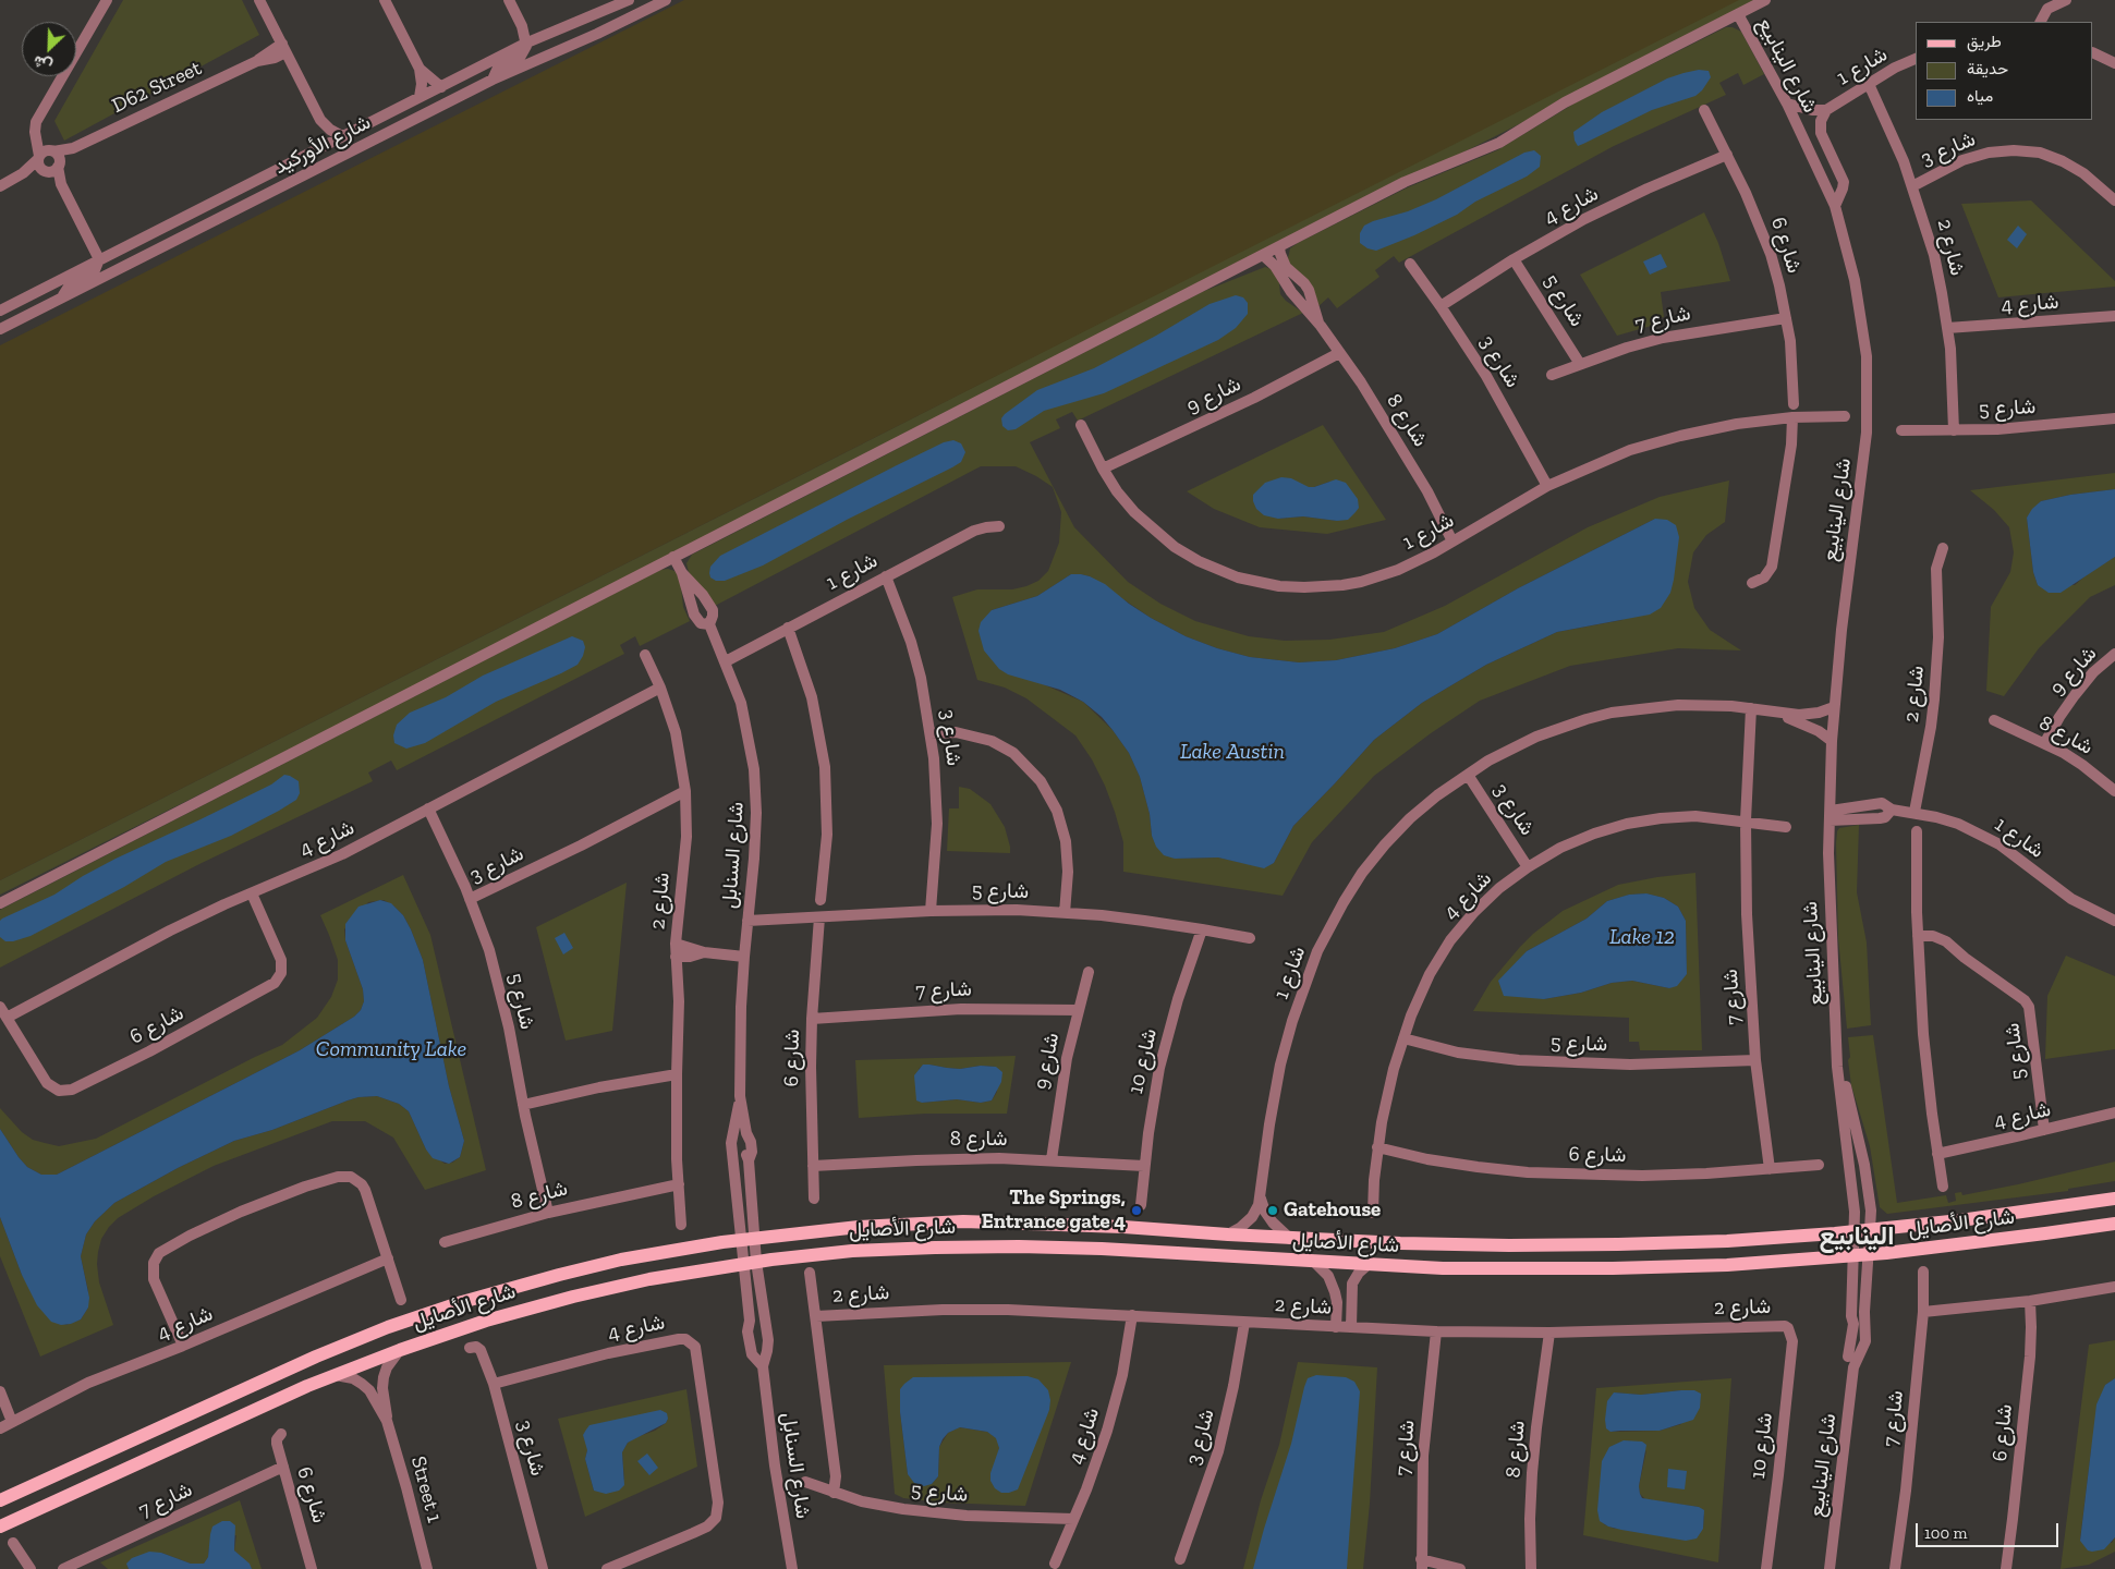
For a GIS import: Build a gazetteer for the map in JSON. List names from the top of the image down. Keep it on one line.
{"streets":{"main road":["شارع الأصايل"],"street":["شارع الينابيع","شارع 1","D62 Street","شارع الأوركيد","شارع 3","شارع 4","شارع 6","شارع 2","شارع 5","شارع 7","شارع 9","شارع 8","شارع السنابل","شارع 10","Street 1"]},"crossings":[["شارع الينابيع","شارع 1"],["شارع الينابيع","شارع الأصايل"],["شارع 1","شارع 3"],["شارع 1","شارع 2"],["شارع 1","شارع 9"],["شارع 1","شارع 8"],["شارع 1","شارع السنابل"],["شارع 1","شارع الأصايل"],["شارع 3","شارع 4"],["شارع 3","شارع 2"],["شارع 3","شارع 5"],["شارع 4","شارع 6"],["شارع 4","شارع 2"],["شارع 4","شارع 5"],["شارع 4","شارع 7"],["شارع 6","شارع 5"],["شارع 6","شارع 7"],["شارع 6","شارع 8"],["شارع 2","شارع 5"],["شارع 2","شارع 7"],["شارع 2","شارع 8"],["شارع 2","شارع 10"],["شارع 5","شارع 7"],["شارع 5","شارع 8"],["شارع 5","شارع السنابل"],["شارع 5","شارع 10"],["شارع 7","شارع 9"],["شارع 9","شارع 8"],["شارع 8","شارع 10"],["شارع السنابل","شارع الأصايل"]],"districts":["الينابيع"],"water":["Lake Austin","Lake 12","Community Lake"],"places":["The Springs, Entrance gate 4","Gatehouse"],"legend":["طريق","حديقة","مياه"],"scale_bar":"100 m","north":"bottom left"}
